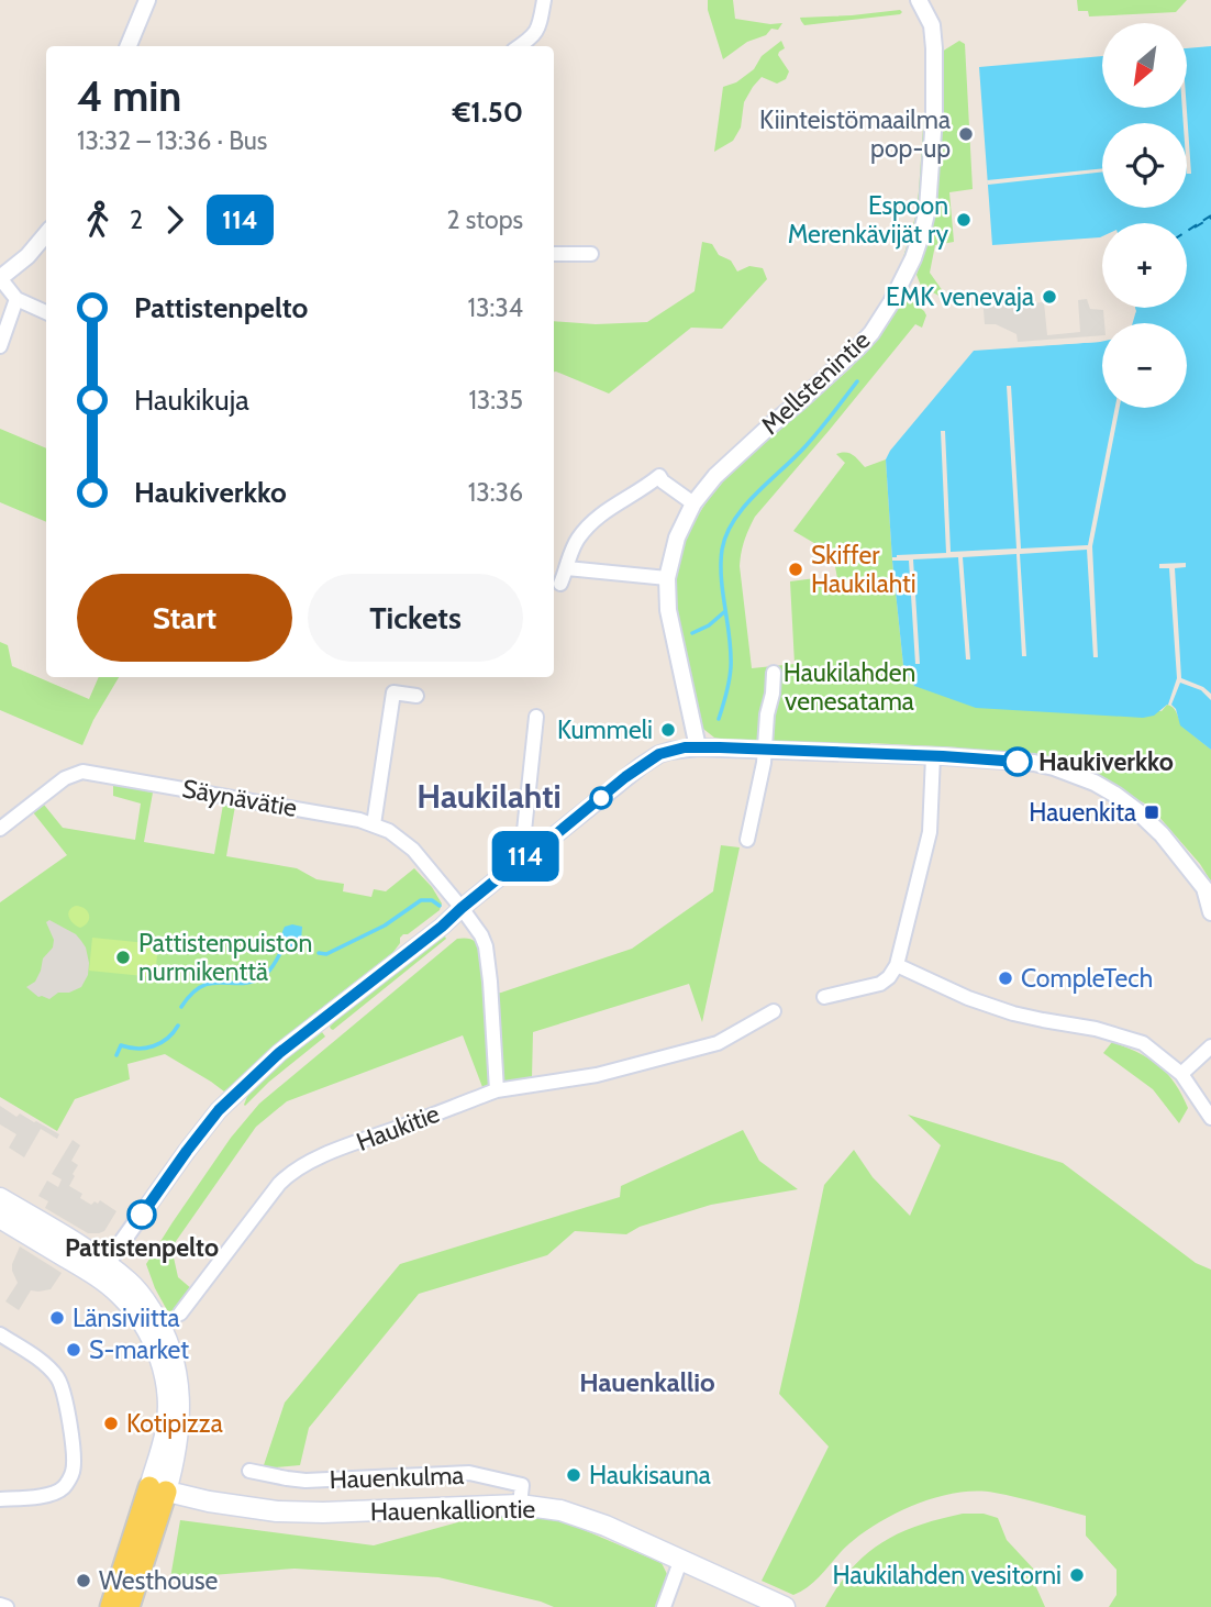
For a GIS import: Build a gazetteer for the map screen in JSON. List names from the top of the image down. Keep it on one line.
{"streets":{"main road":["Hauenkalliontie"],"street":["Mellstenintie","Säynävätie","Haukitie","Hauenkulma"]},"crossings":[["Hauenkulma","Hauenkalliontie"]],"districts":["Haukilahti","Hauenkallio"],"parks":["Haukilahden venesatama"],"places":{"other":["Kiinteistömaailma pop-up","Espoon Merenkävijät ry","EMK venevaja","Skiffer Haukilahti","Kummeli","Haukiverkko","Pattistenpuiston nurmikenttä","CompleTech","Pattistenpelto","Länsiviitta","S-market","Kotipizza","Haukisauna","Haukilahden vesitorni","Westhouse"],"transit":["Hauenkita"]},"lines":["bus line 114"],"north":"bottom left","page":{"on_map":"114","map_buttons":["+","−"],"heading":["4 min","13:32 – 13:36 · Bus","€1.50"],"legs":["2","114","2 stops"],"list":[{"name":"Pattistenpelto","value":"13:34"},{"name":"Haukikuja","value":"13:35"},{"name":"Haukiverkko","value":"13:36"}],"buttons":["Start","Tickets"]}}
